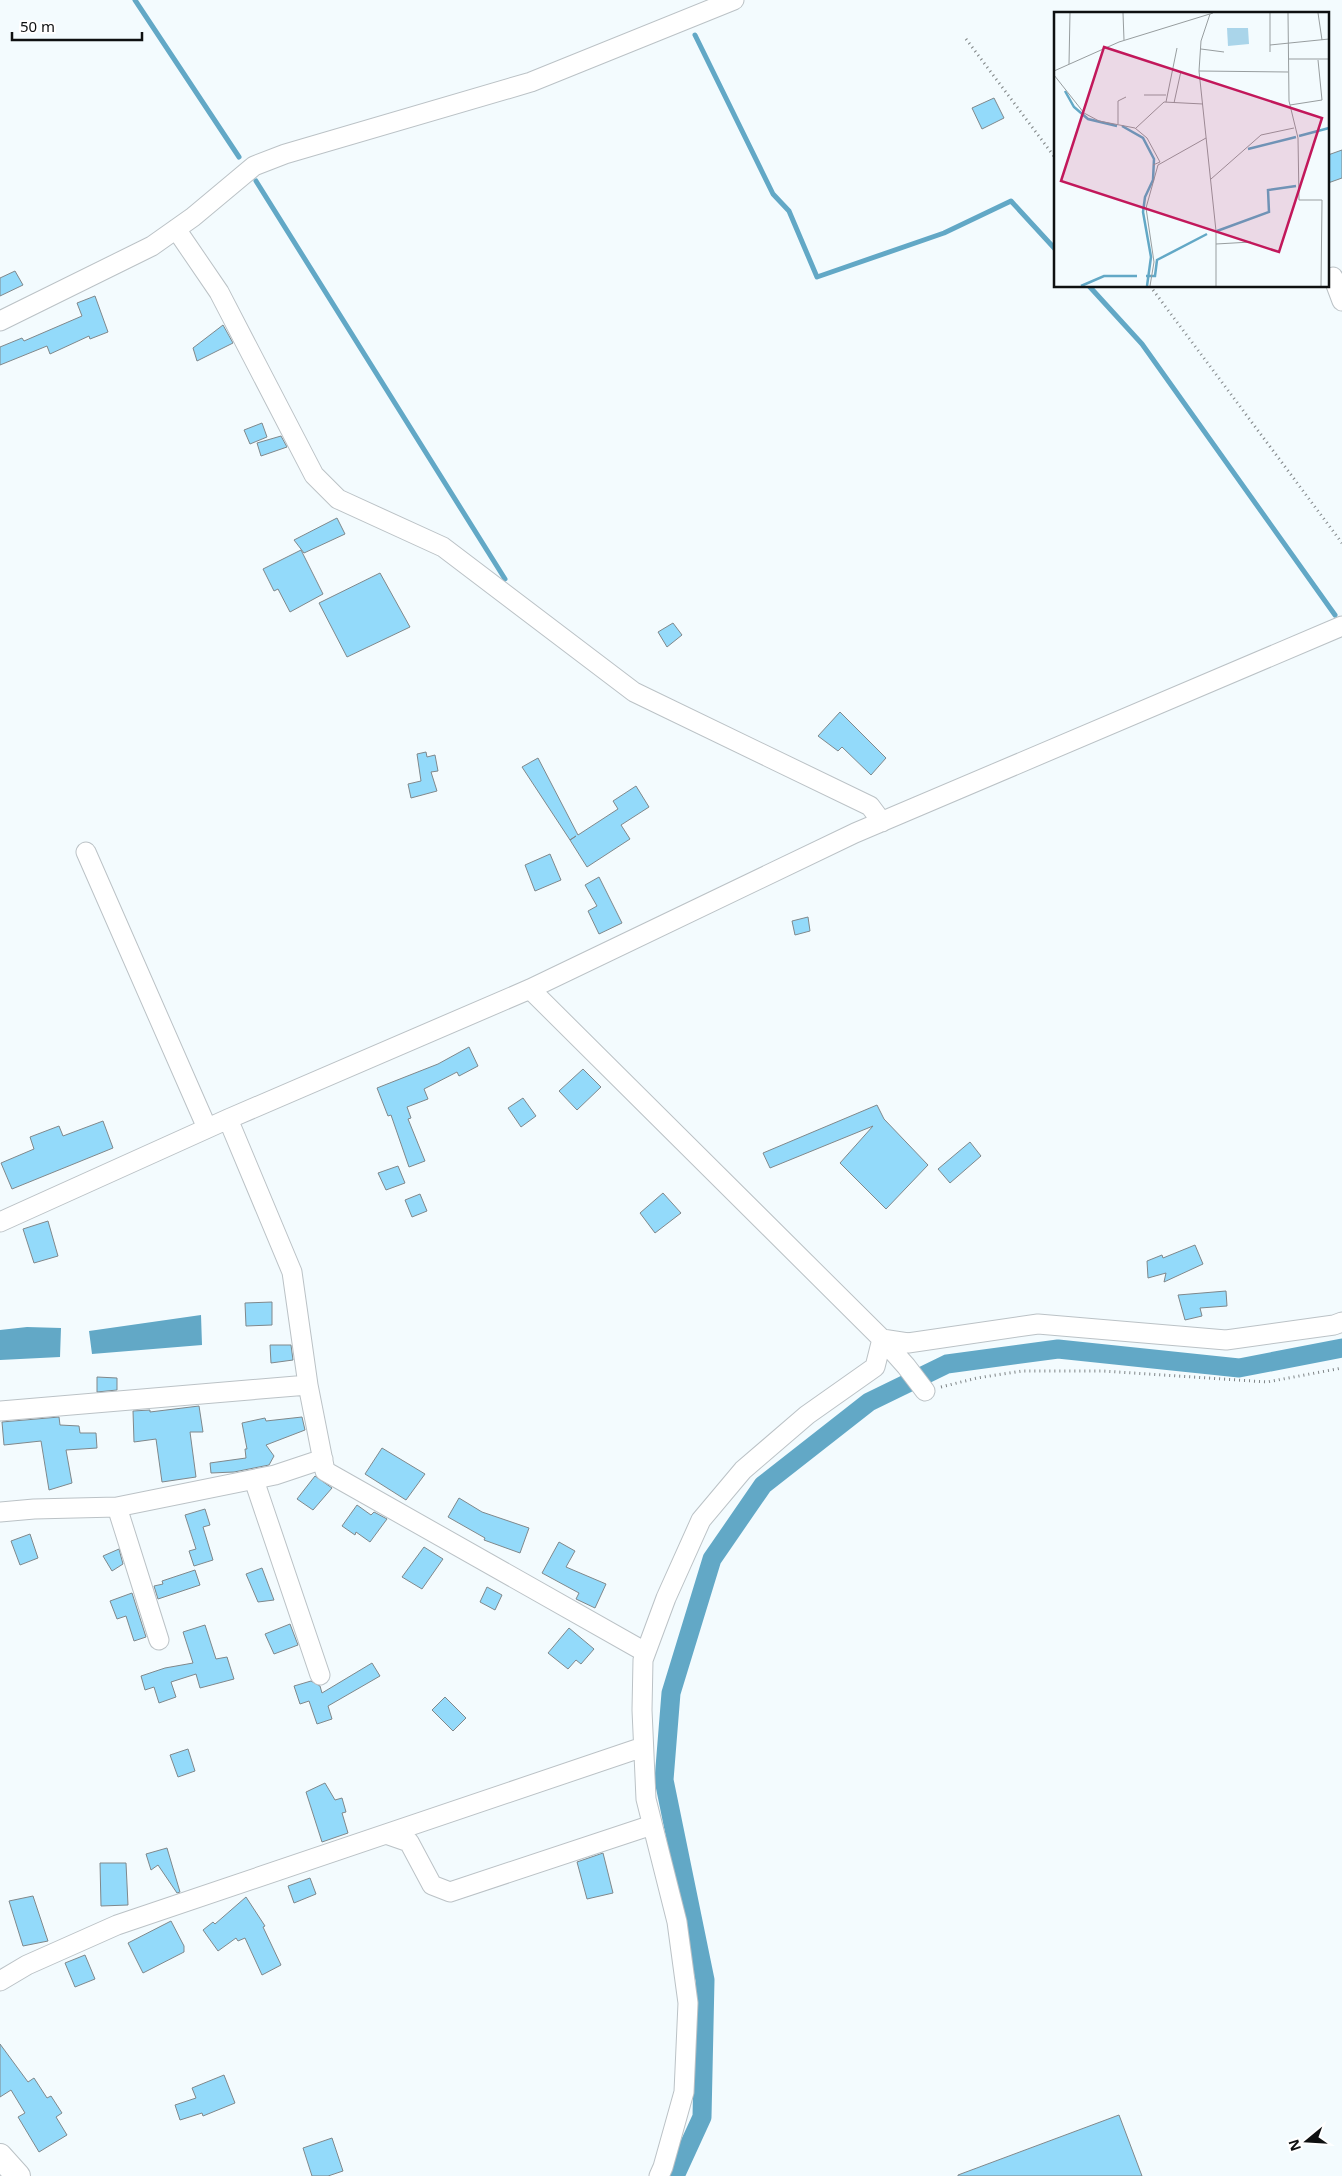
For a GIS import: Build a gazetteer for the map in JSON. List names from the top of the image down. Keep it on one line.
{"scale_bar":"50 m","north":"left"}
